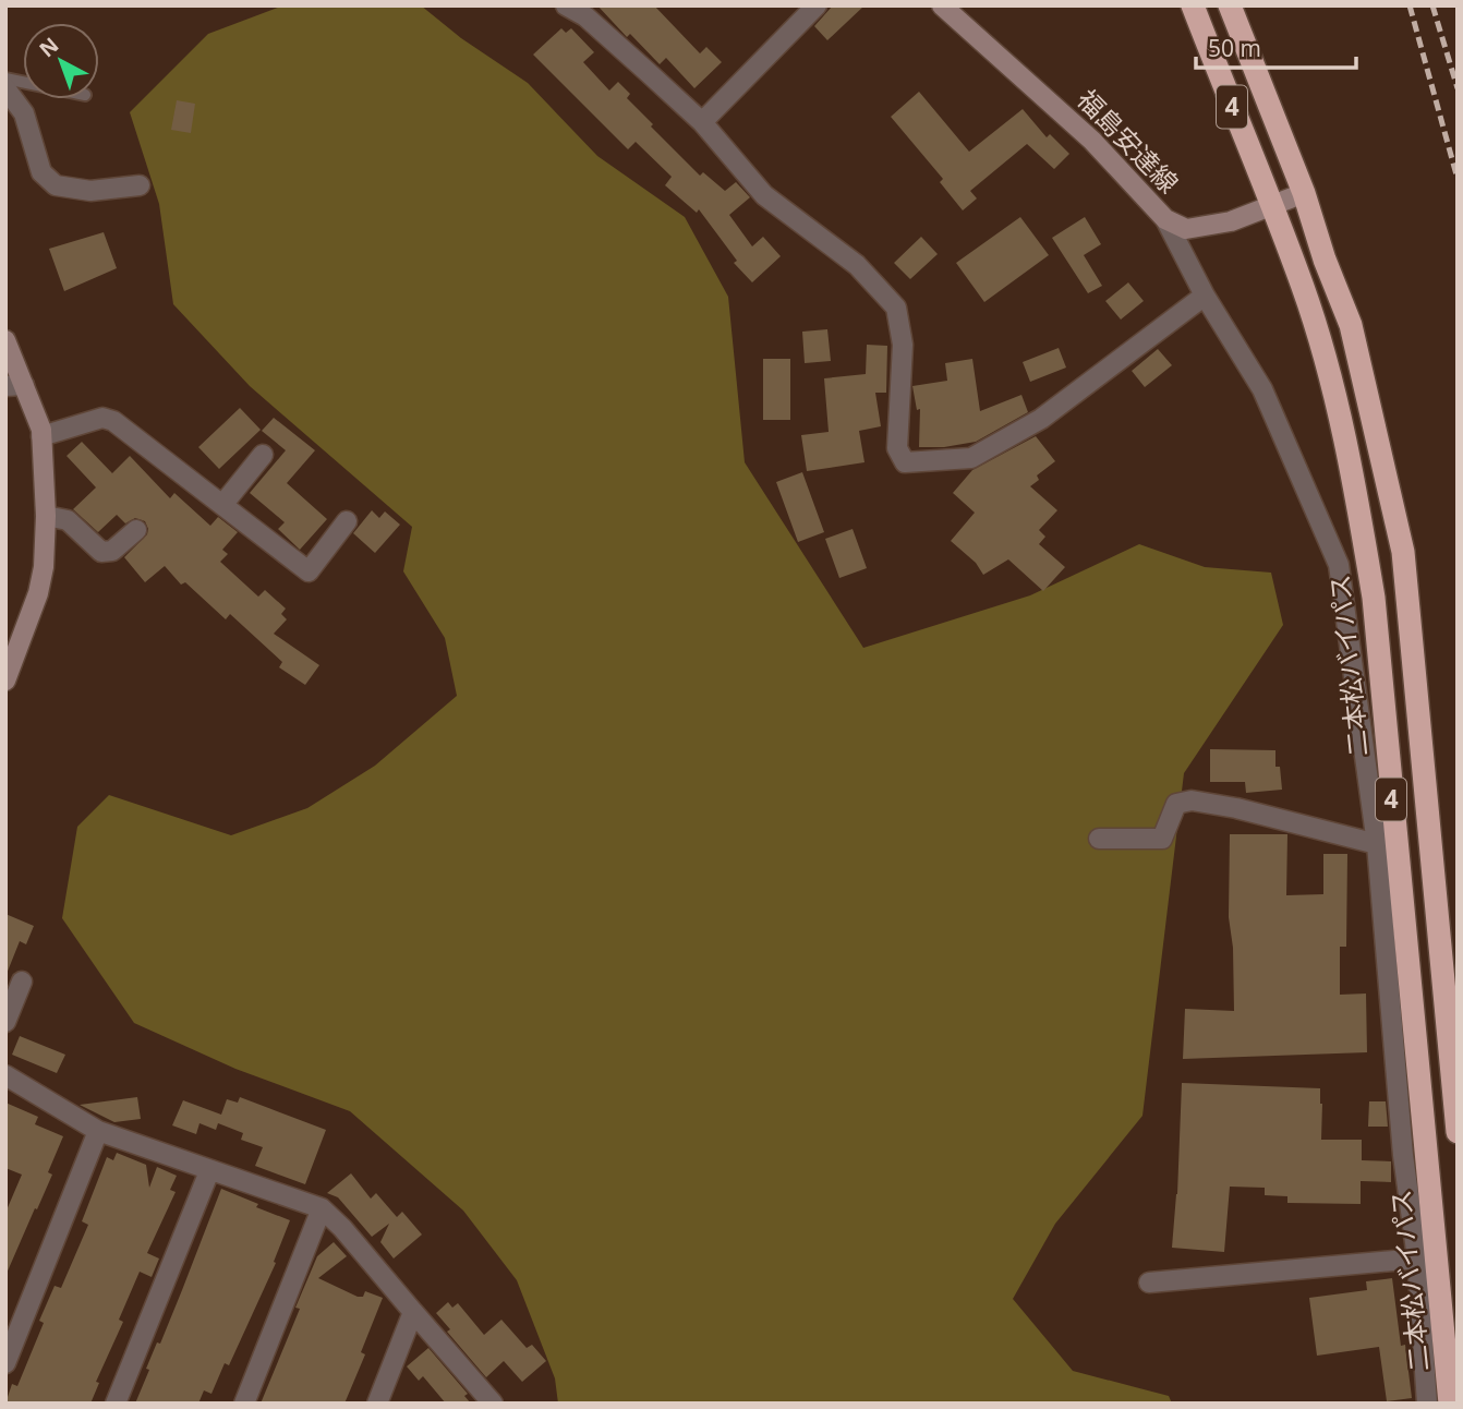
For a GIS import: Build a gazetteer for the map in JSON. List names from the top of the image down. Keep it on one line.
{"streets":{"highway":["4","二本松バイパス"],"main road":["福島安達線"]},"crossings":[["4","福島安達線"],["4","二本松バイパス"],["福島安達線","二本松バイパス"]],"scale_bar":"50 m","north":"top left"}
